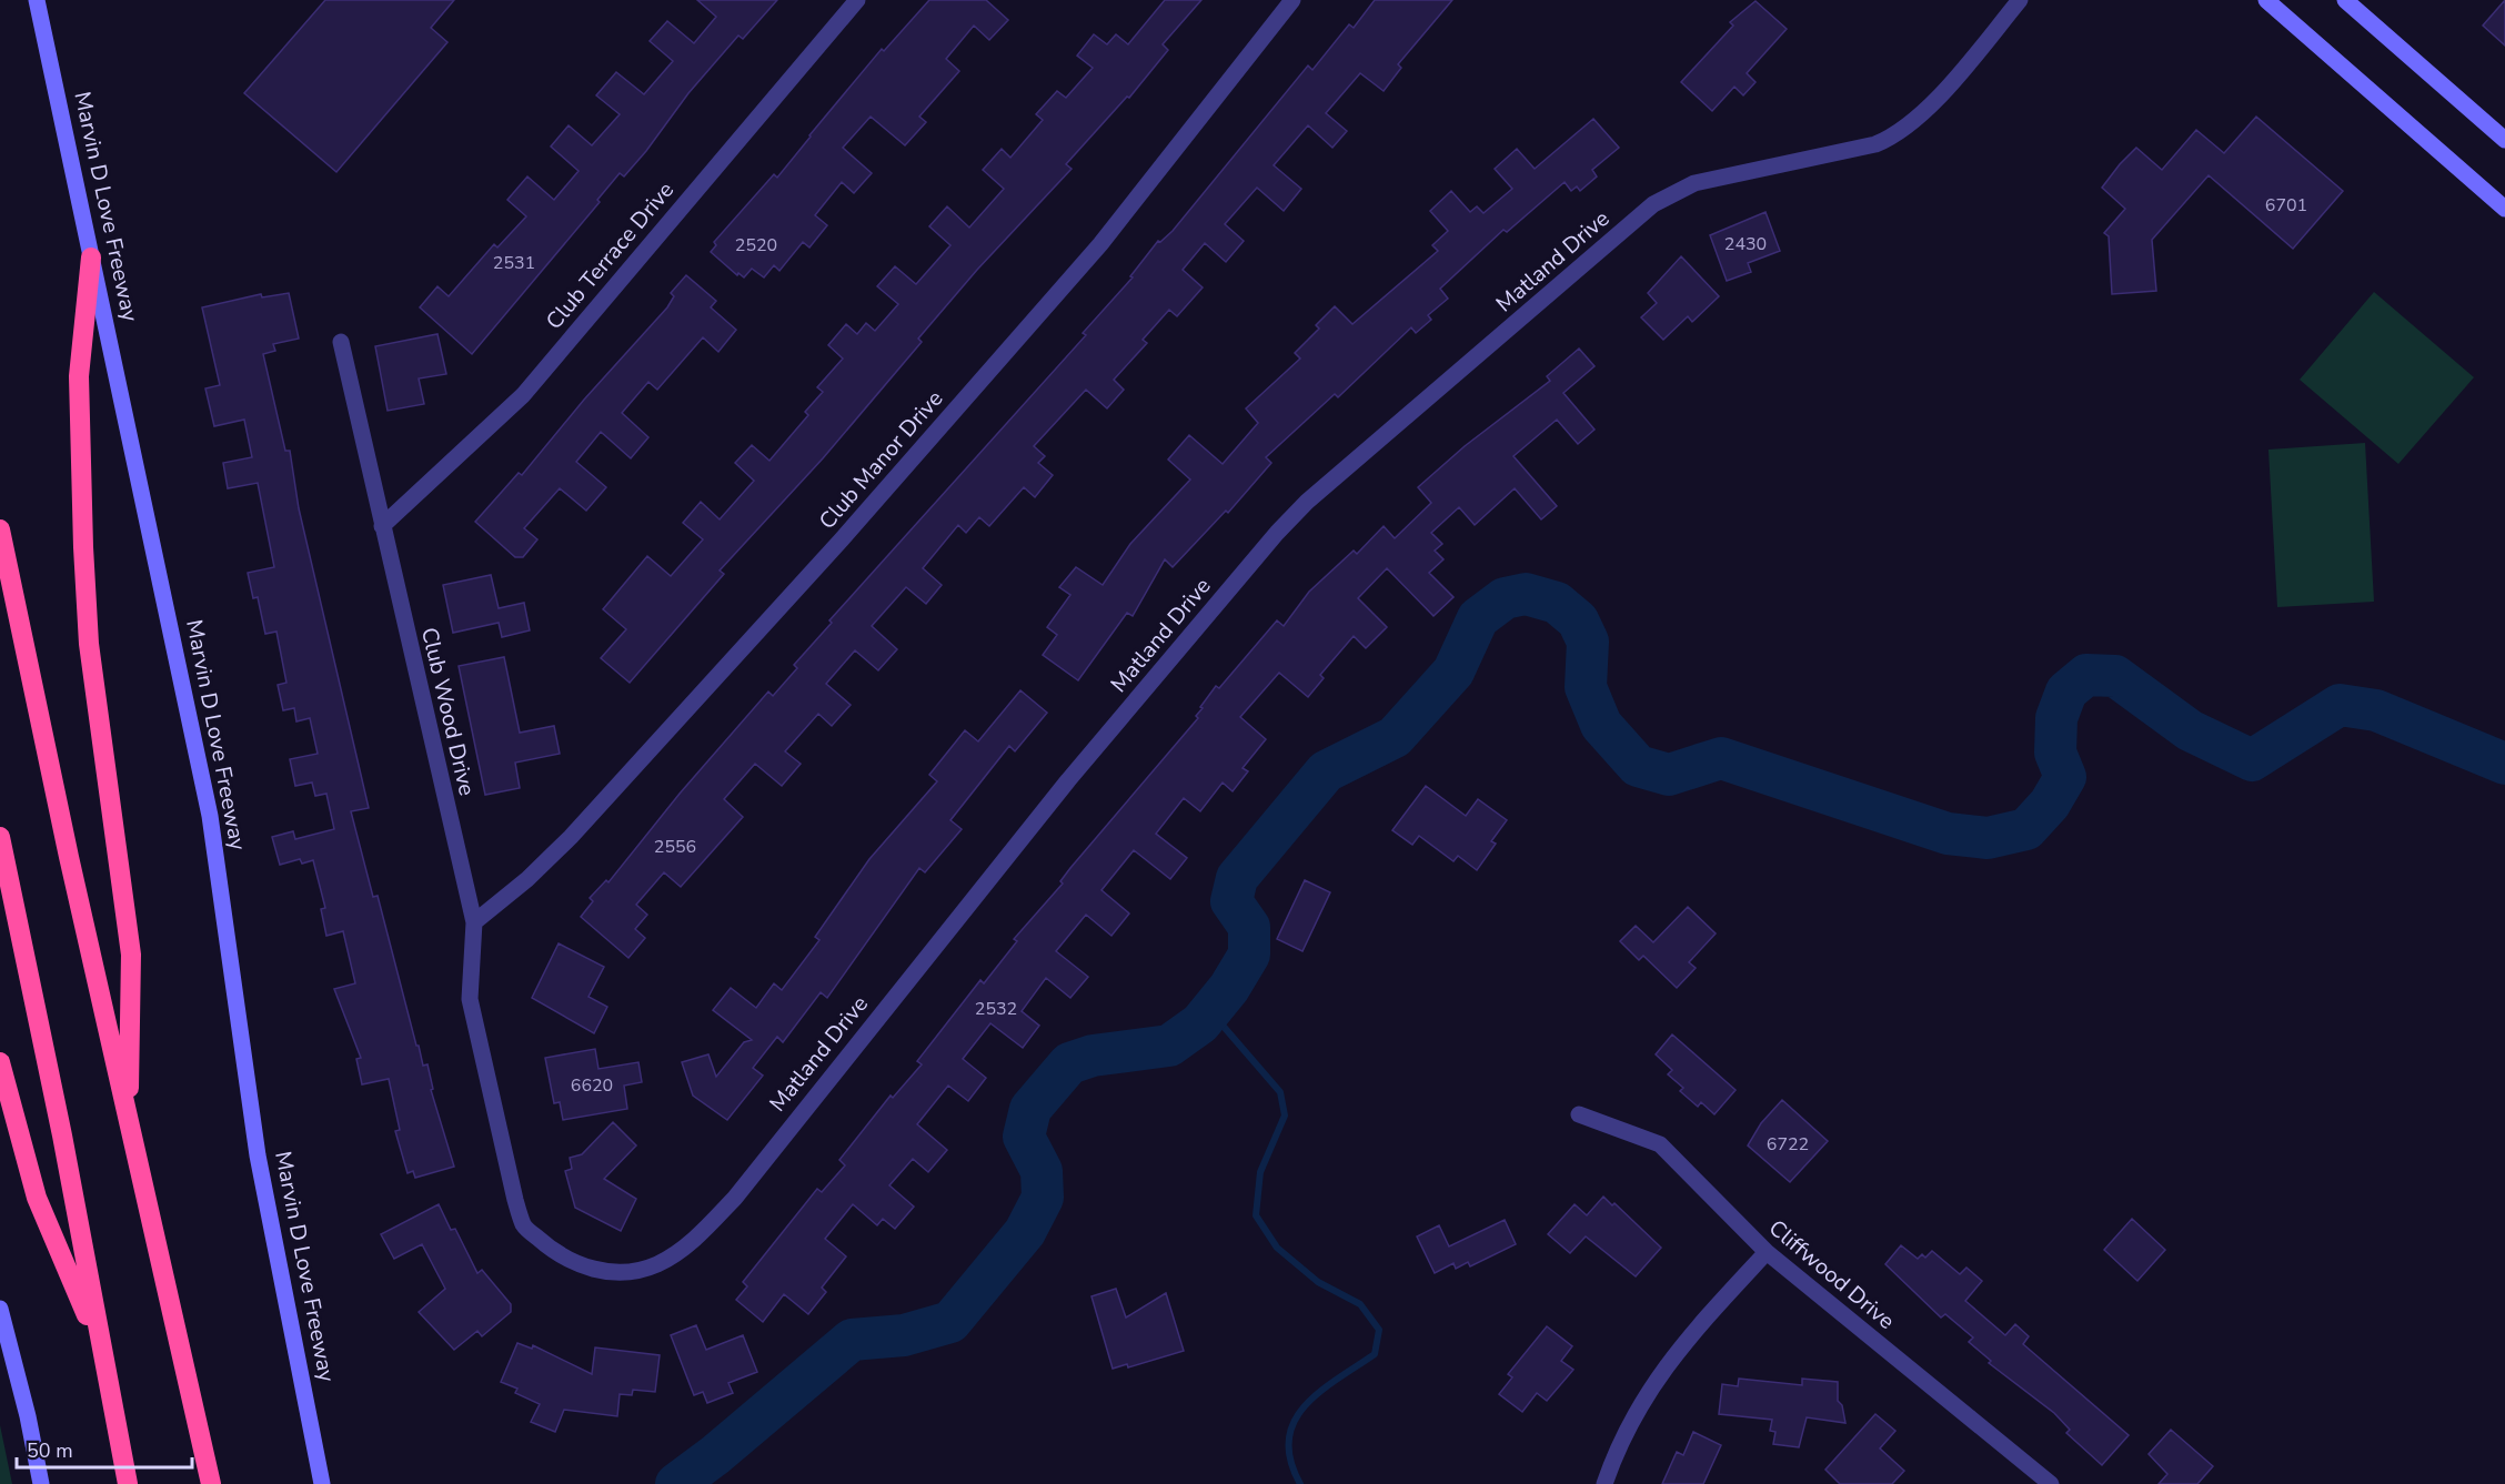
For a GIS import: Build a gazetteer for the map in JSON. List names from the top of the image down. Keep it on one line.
{"streets":{"main road":["Marvin D Love Freeway"],"street":["Club Terrace Drive","Matland Drive","Club Manor Drive","Club Wood Drive","Cliffwood Drive"]},"crossings":[["Club Terrace Drive","Club Wood Drive"],["Matland Drive","Club Wood Drive"],["Club Manor Drive","Club Wood Drive"]],"house_numbers":["6701","2430","2520","2531","2556","2532","6620","6722"],"scale_bar":"50 m"}
